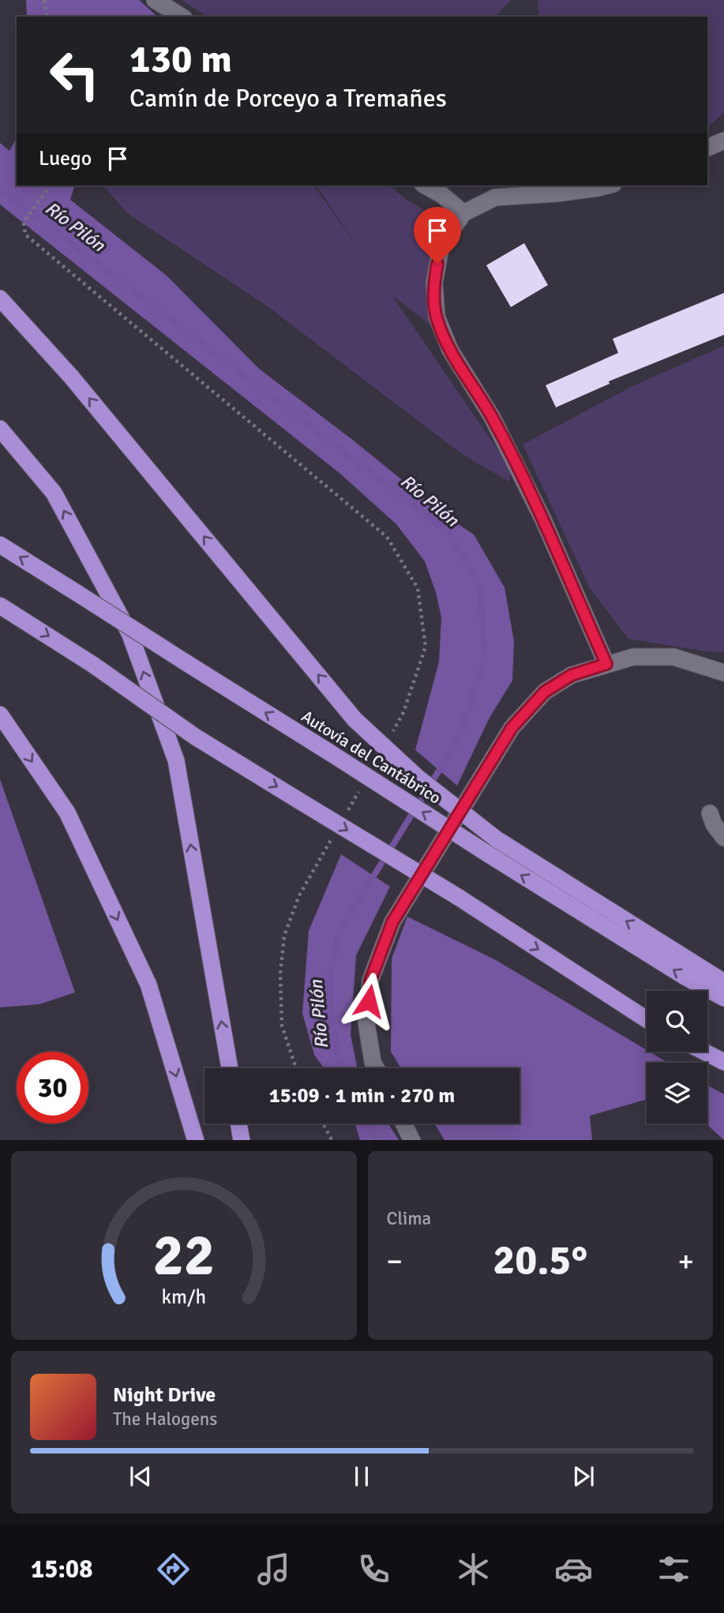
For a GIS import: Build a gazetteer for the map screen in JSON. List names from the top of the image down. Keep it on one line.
{"streets":{"highway":["Autovía del Cantábrico"]},"water":["Río Pilón"],"page":{"turn":["130 m","Camín de Porceyo a Tremañes"],"then":"Luego","limit":"30","trip":"15:09 · 1 min · 270 m","tile":"Clima","heat":["−","20.5°","+"],"song":["Night Drive","The Halogens"],"tabs":"15:08","gauge":["22","km/h"]}}
